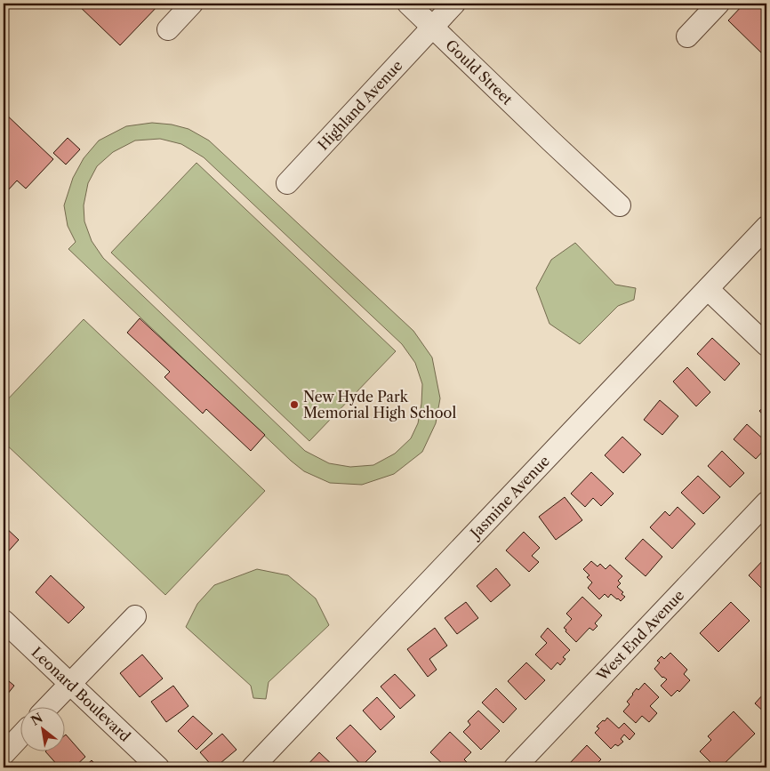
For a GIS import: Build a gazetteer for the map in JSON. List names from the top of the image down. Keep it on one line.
{"streets":{"street":["Gould Street","Highland Avenue","Jasmine Avenue","West End Avenue","Leonard Boulevard"]},"crossings":[["Gould Street","Highland Avenue"]],"places":["New Hyde Park Memorial High School"],"north":"top left"}
